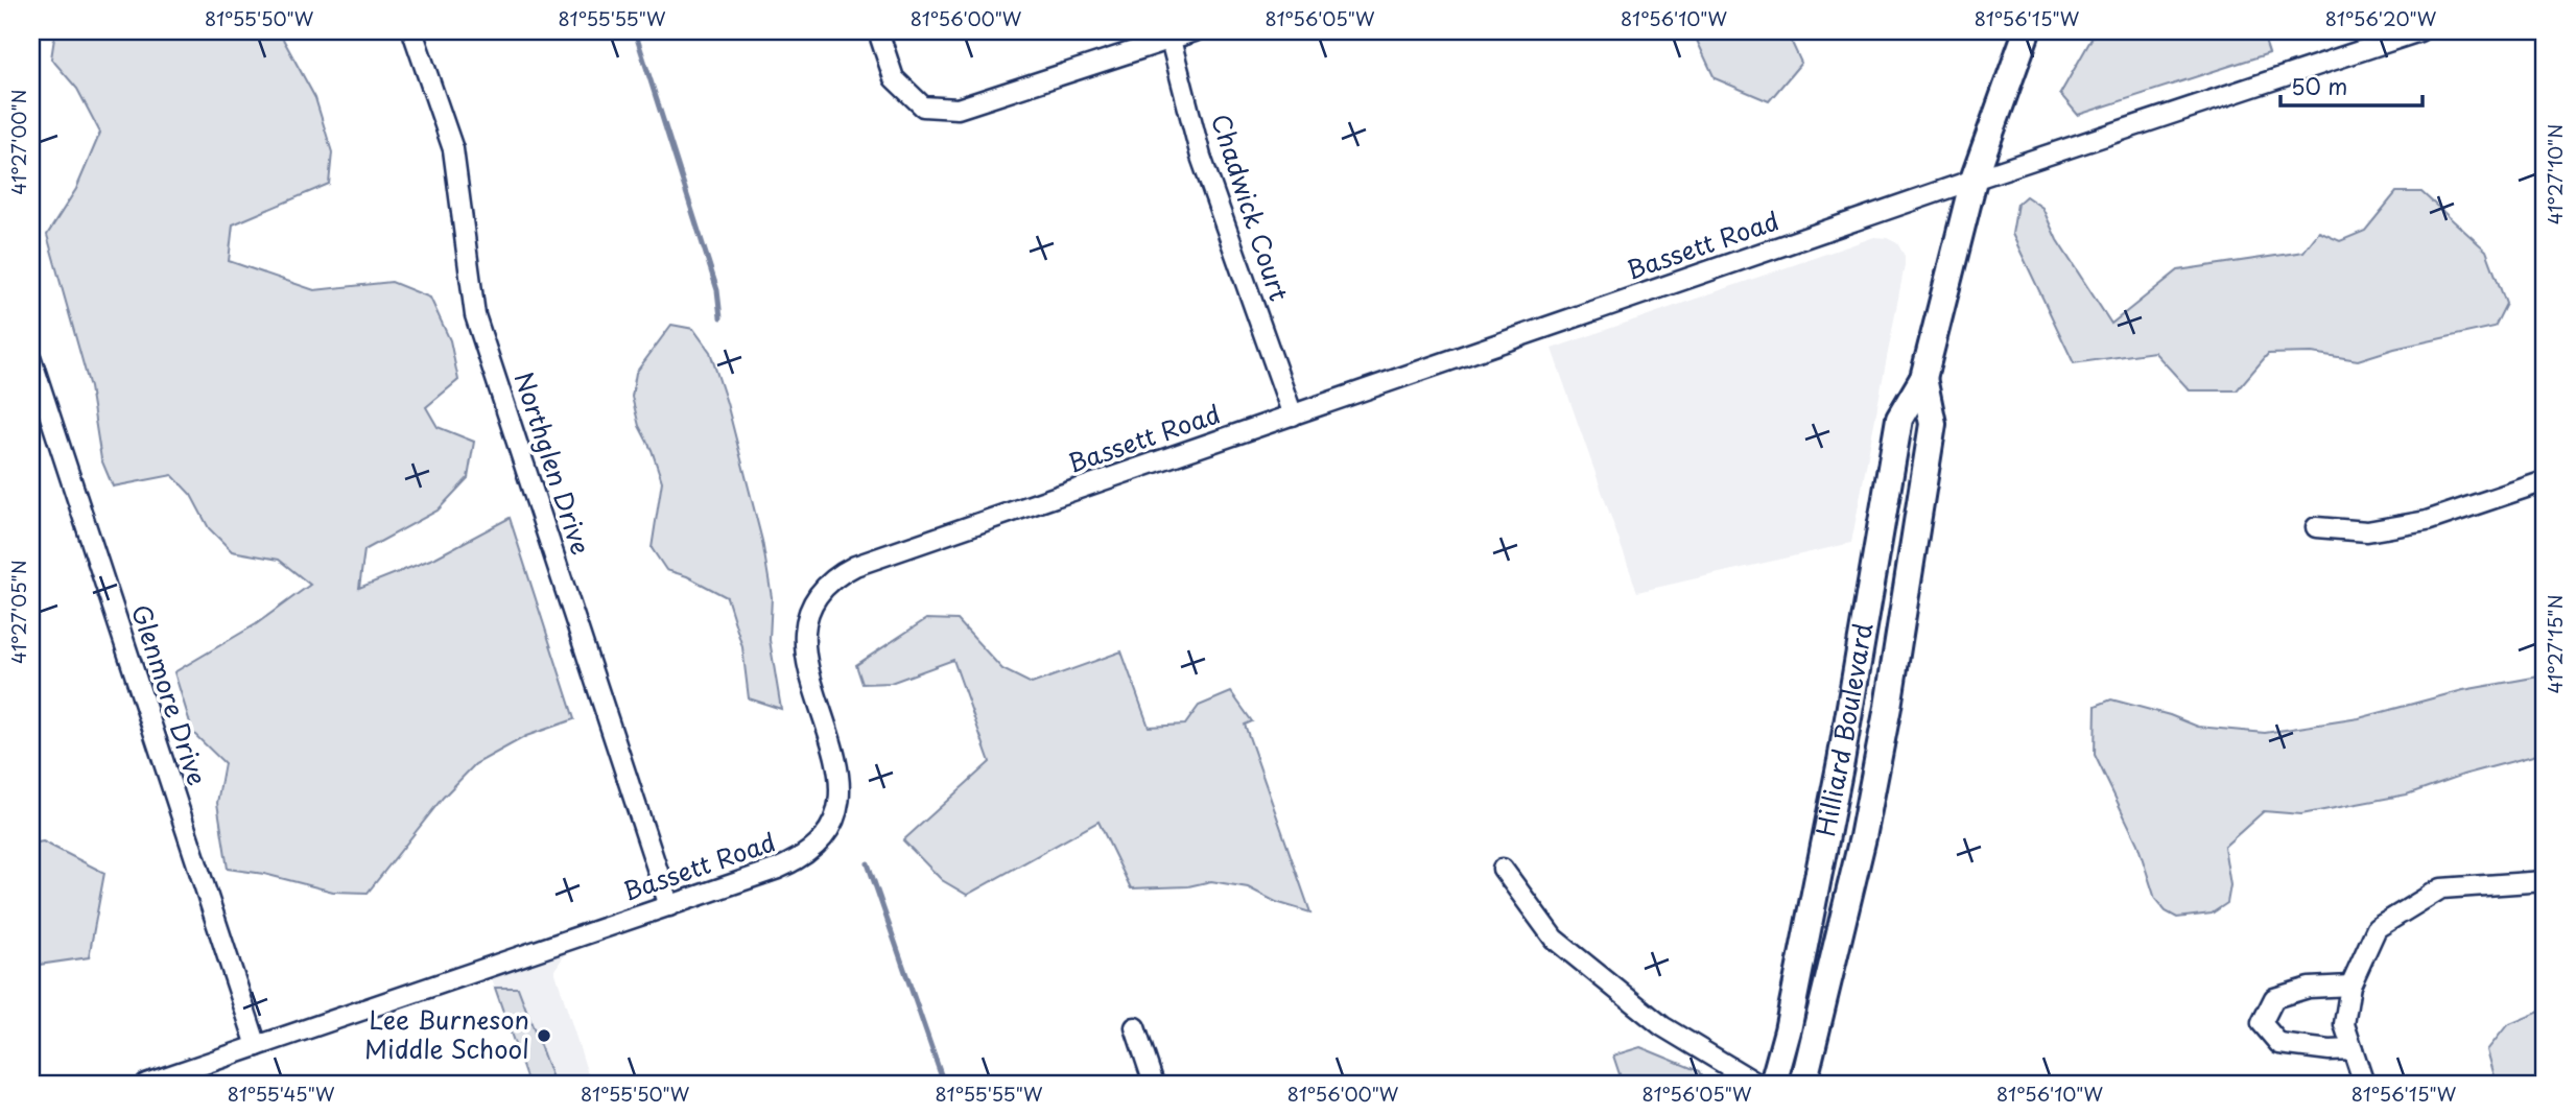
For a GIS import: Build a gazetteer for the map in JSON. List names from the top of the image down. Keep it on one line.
{"streets":{"main road":["Hilliard Boulevard"],"street":["Chadwick Court","Bassett Road","Northglen Drive","Glenmore Drive"]},"crossings":[["Chadwick Court","Bassett Road"],["Bassett Road","Northglen Drive"],["Bassett Road","Glenmore Drive"],["Bassett Road","Hilliard Boulevard"]],"places":["Lee Burneson Middle School"],"scale_bar":"50 m","coordinates":["81°55'50\"W","81°55'55\"W","81°56'00\"W","81°56'05\"W","81°56'10\"W","81°56'15\"W","81°56'20\"W","41°27'00\"N","41°27'10\"N","41°27'05\"N","41°27'15\"N","81°55'45\"W"]}
